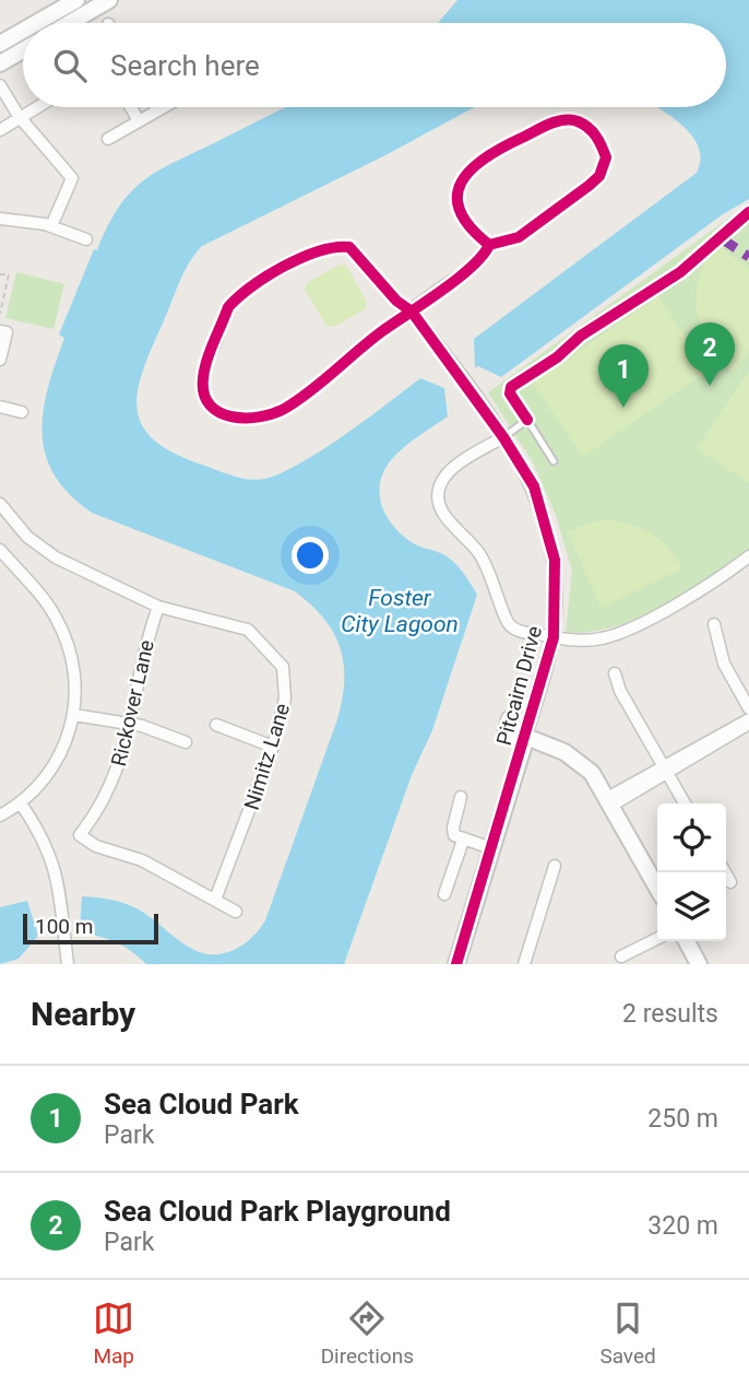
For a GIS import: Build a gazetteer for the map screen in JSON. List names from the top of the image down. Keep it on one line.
{"streets":{"street":["Pitcairn Drive","Rickover Lane","Nimitz Lane"]},"crossings":[["Rickover Lane","Nimitz Lane"]],"water":["Foster City Lagoon"],"scale_bar":"100 m","page":{"search":"Search here","pins":["2","1"],"scale":"100 m","heading":["Nearby","2 results"],"list":[{"mark":"1","name":"Sea Cloud Park","note":"Park","value":"250 m"},{"mark":"2","name":"Sea Cloud Park Playground","note":"Park","value":"320 m"}],"nav":["Map","Directions","Saved"]}}
